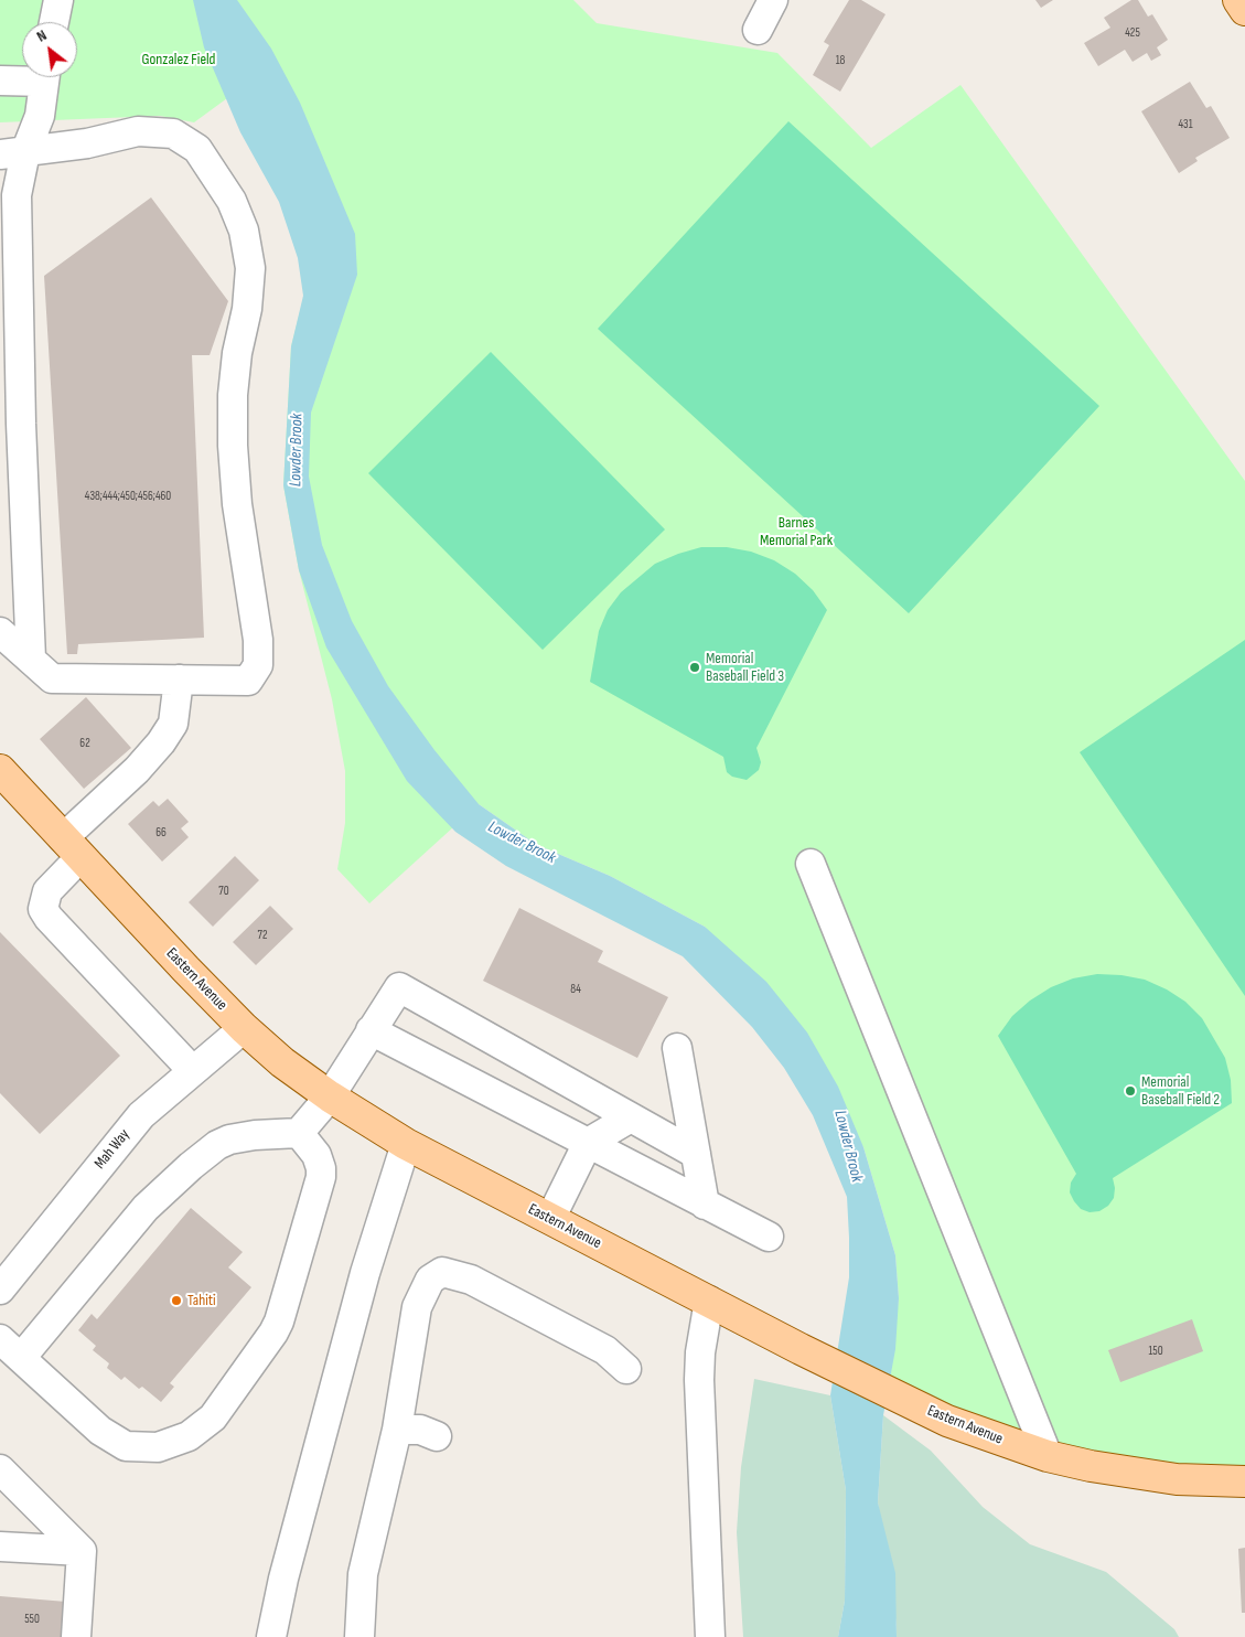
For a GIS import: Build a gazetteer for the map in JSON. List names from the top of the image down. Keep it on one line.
{"streets":{"main road":["Eastern Avenue"],"street":["Mah Way"]},"crossings":[["Eastern Avenue","Mah Way"]],"water":["Lowder Brook"],"parks":["Gonzalez Field","Barnes Memorial Park"],"places":["Memorial Baseball Field 3","Memorial Baseball Field 2","Tahiti"],"house_numbers":["425","18","431","438;444;450;456;460","62","66","70","72","84","150","550"],"north":"top left"}
